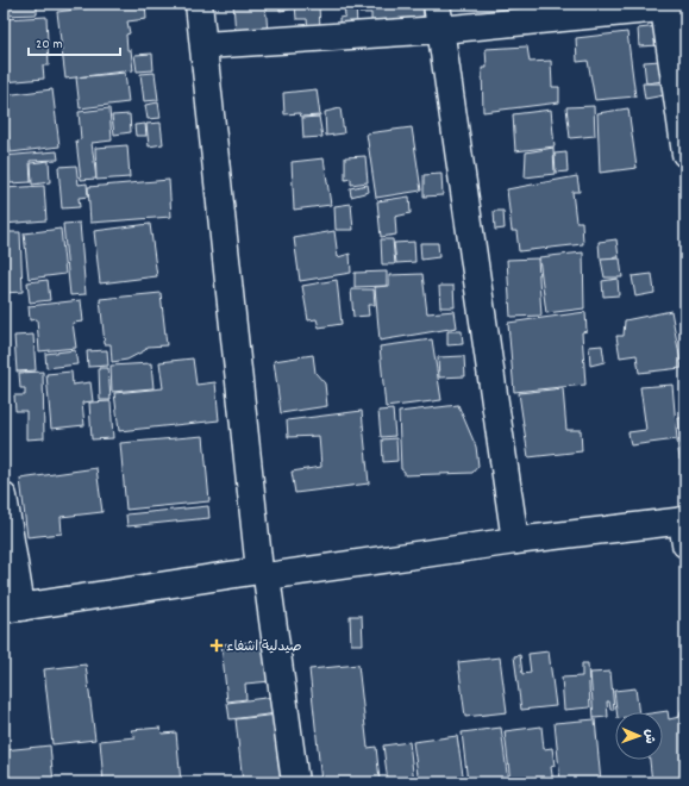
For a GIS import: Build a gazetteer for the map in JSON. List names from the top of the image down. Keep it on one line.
{"places":{"health":["صيدلية اشفاء"]},"scale_bar":"20 m","north":"right"}
